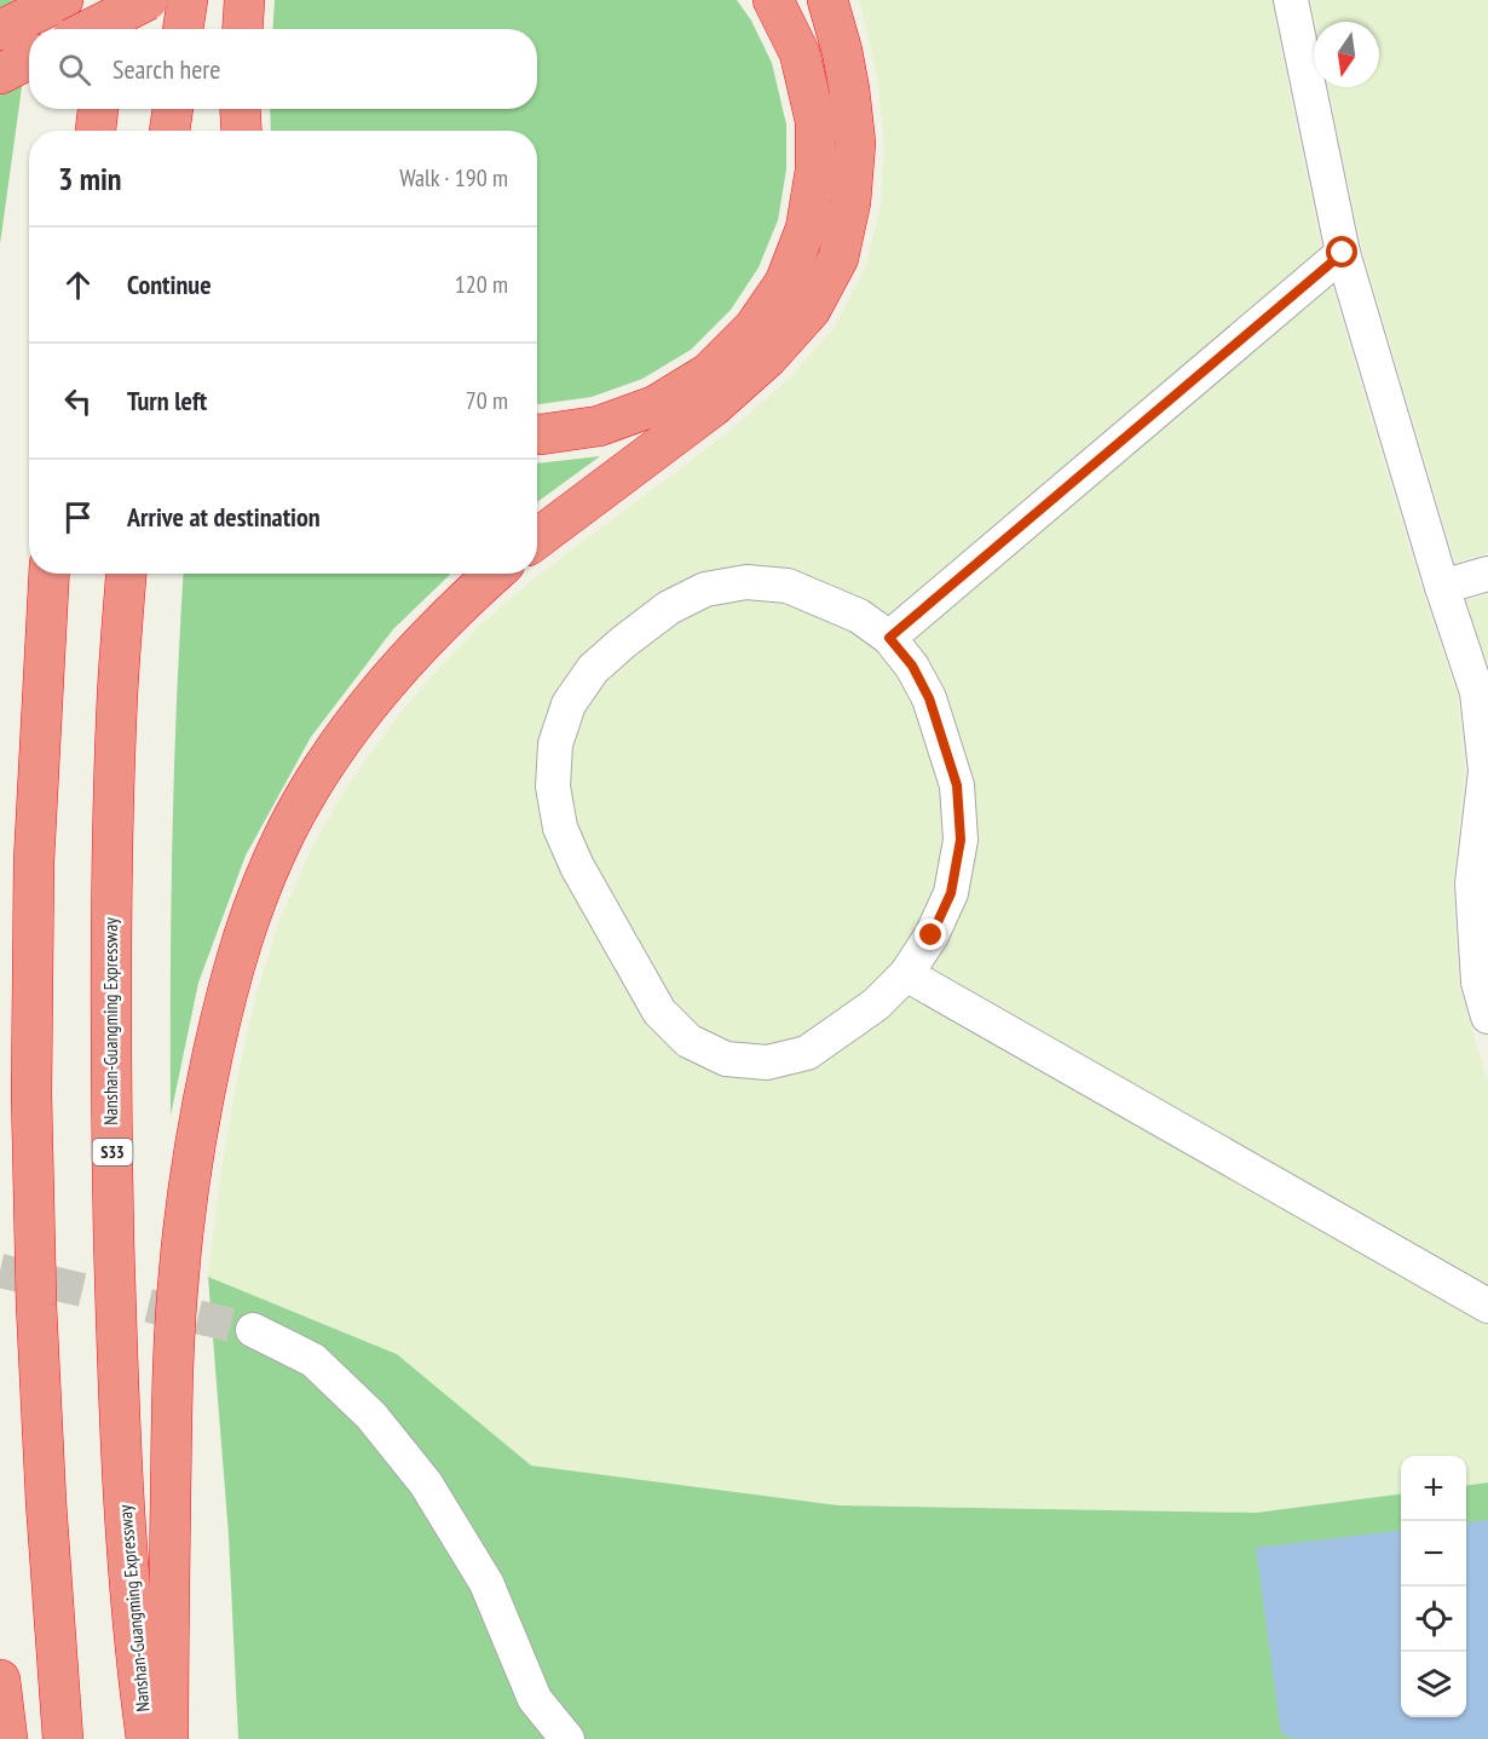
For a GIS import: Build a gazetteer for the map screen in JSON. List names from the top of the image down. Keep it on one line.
{"streets":{"highway":["Nanshan-Guangming Expressway","S33"]},"north":"bottom","page":{"search":"Search here","heading":["3 min","Walk · 190 m"],"list":[["Continue","120 m"],["Turn left","70 m"],"Arrive at destination"],"map_buttons":["+","−"]}}
